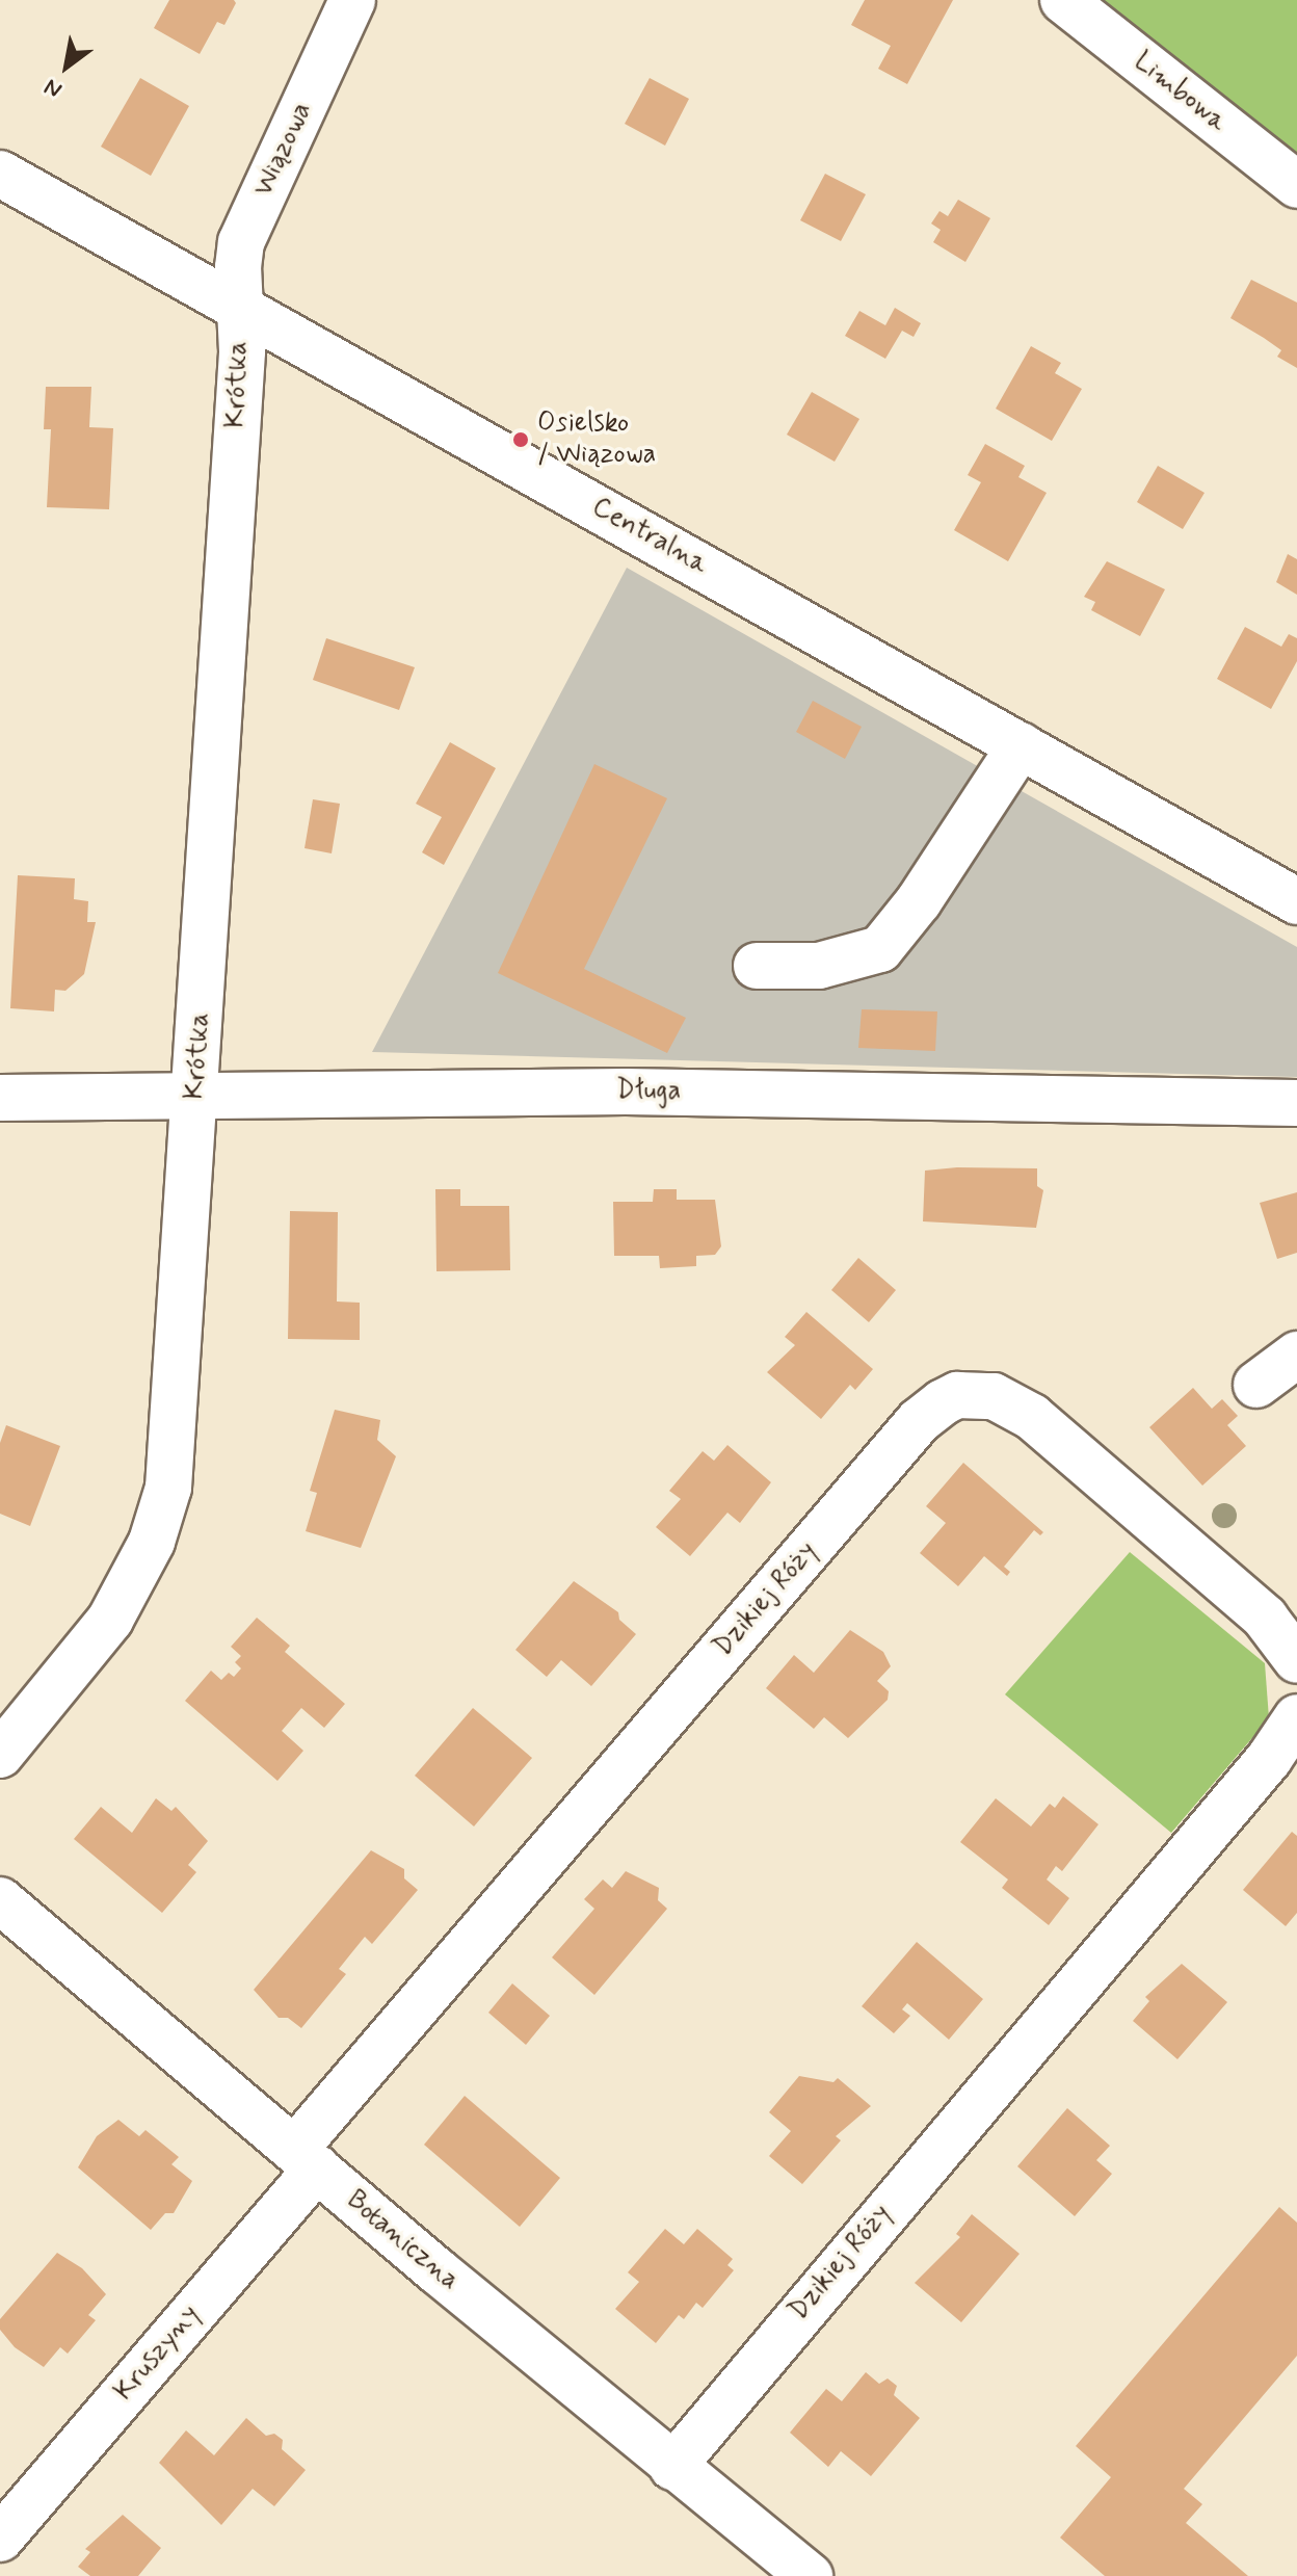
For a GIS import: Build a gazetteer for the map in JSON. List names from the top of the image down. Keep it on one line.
{"streets":{"street":["Limbowa","Wiązowa","Krótka","Centralna","Długa","Dzikiej Róży","Botaniczna","Kruszyny"]},"crossings":[["Wiązowa","Krótka"],["Wiązowa","Centralna"],["Krótka","Centralna"],["Krótka","Długa"],["Dzikiej Róży","Botaniczna"],["Dzikiej Róży","Kruszyny"],["Botaniczna","Kruszyny"]],"places":["Osielsko / Wiązowa"],"north":"bottom left"}
